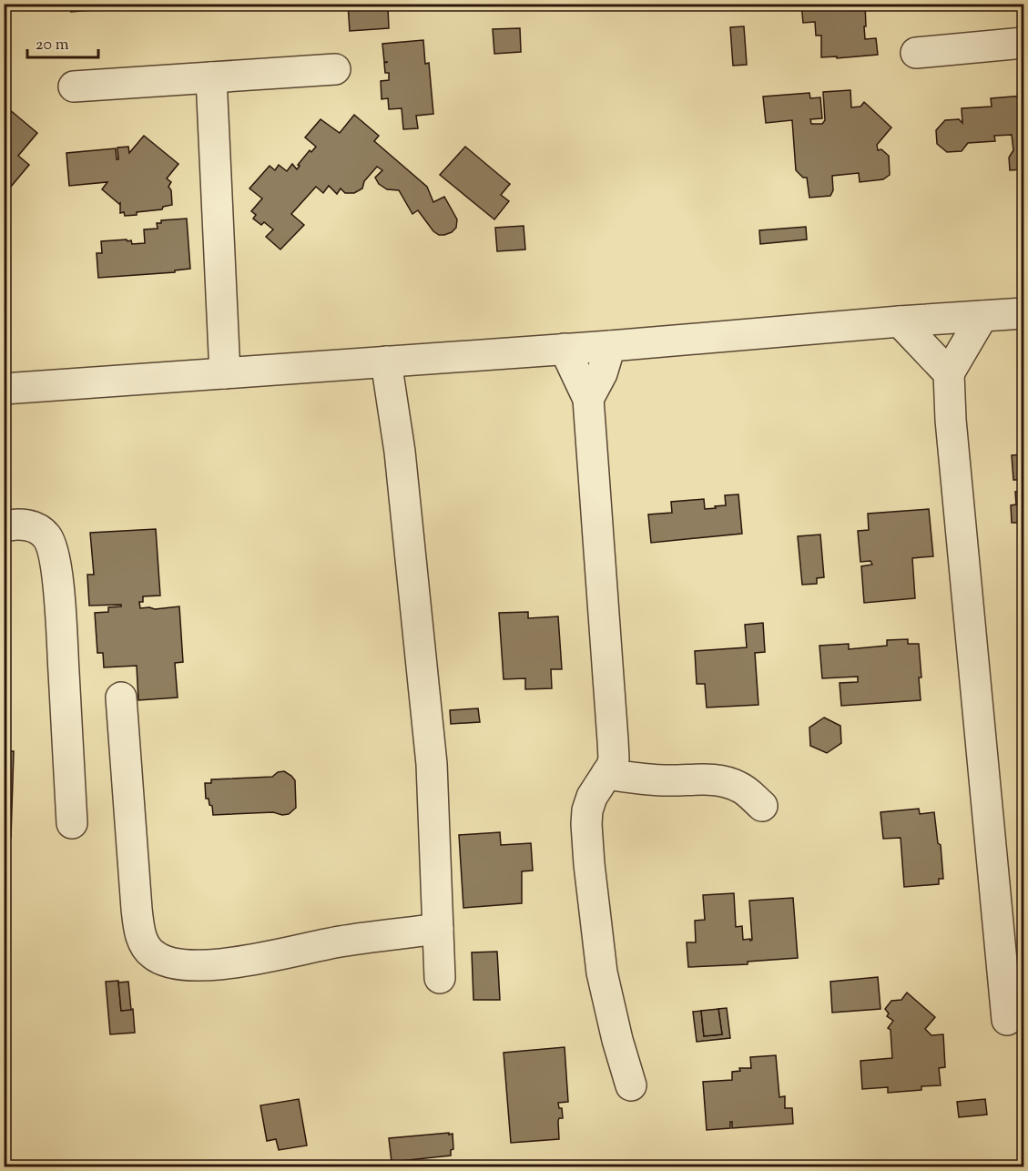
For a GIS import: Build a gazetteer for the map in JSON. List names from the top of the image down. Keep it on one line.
{"scale_bar":"20 m"}
